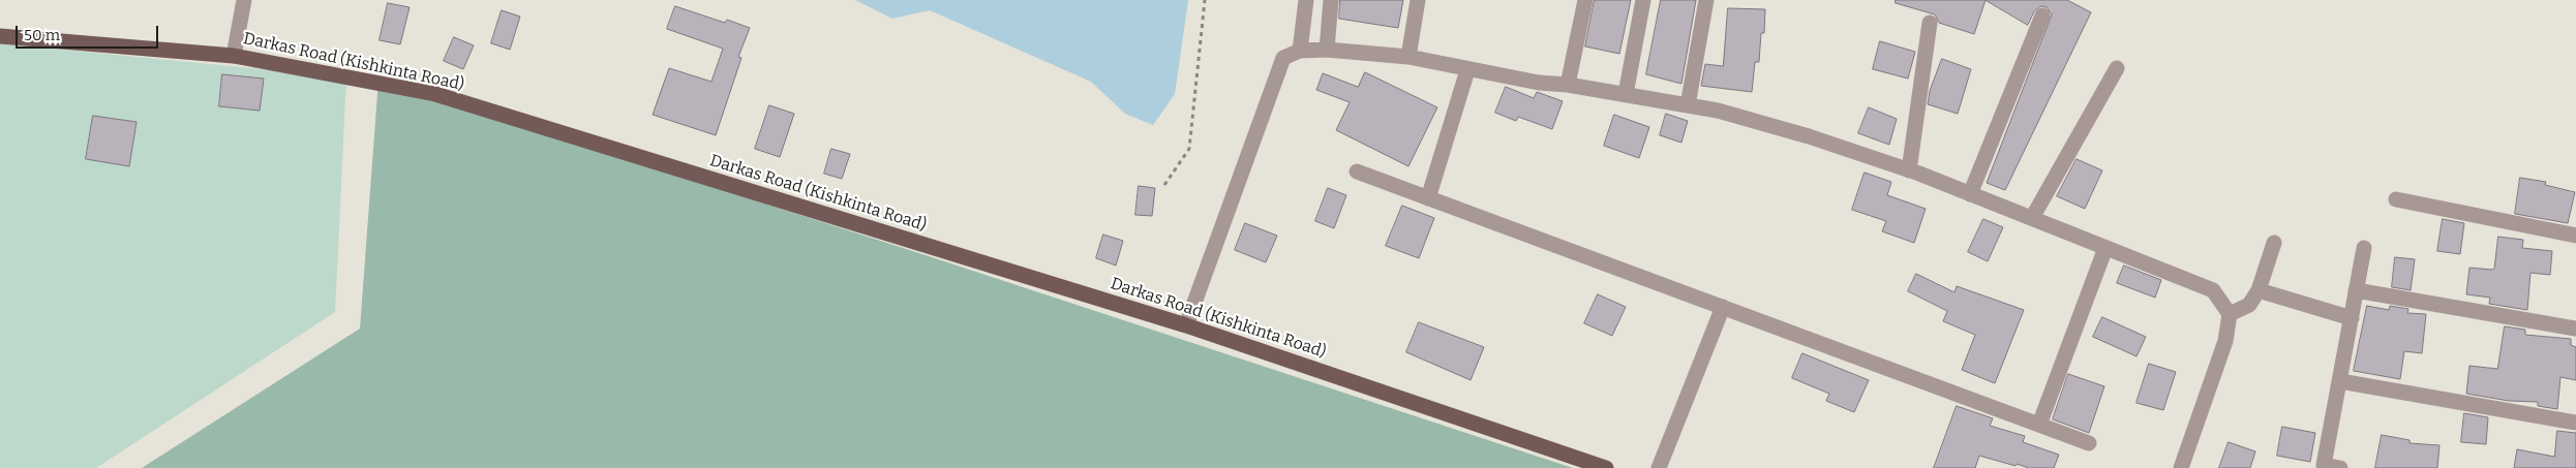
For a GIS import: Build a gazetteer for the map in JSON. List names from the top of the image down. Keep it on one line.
{"streets":{"main road":["Darkas Road (Kishkinta Road)"]},"scale_bar":"50 m"}
